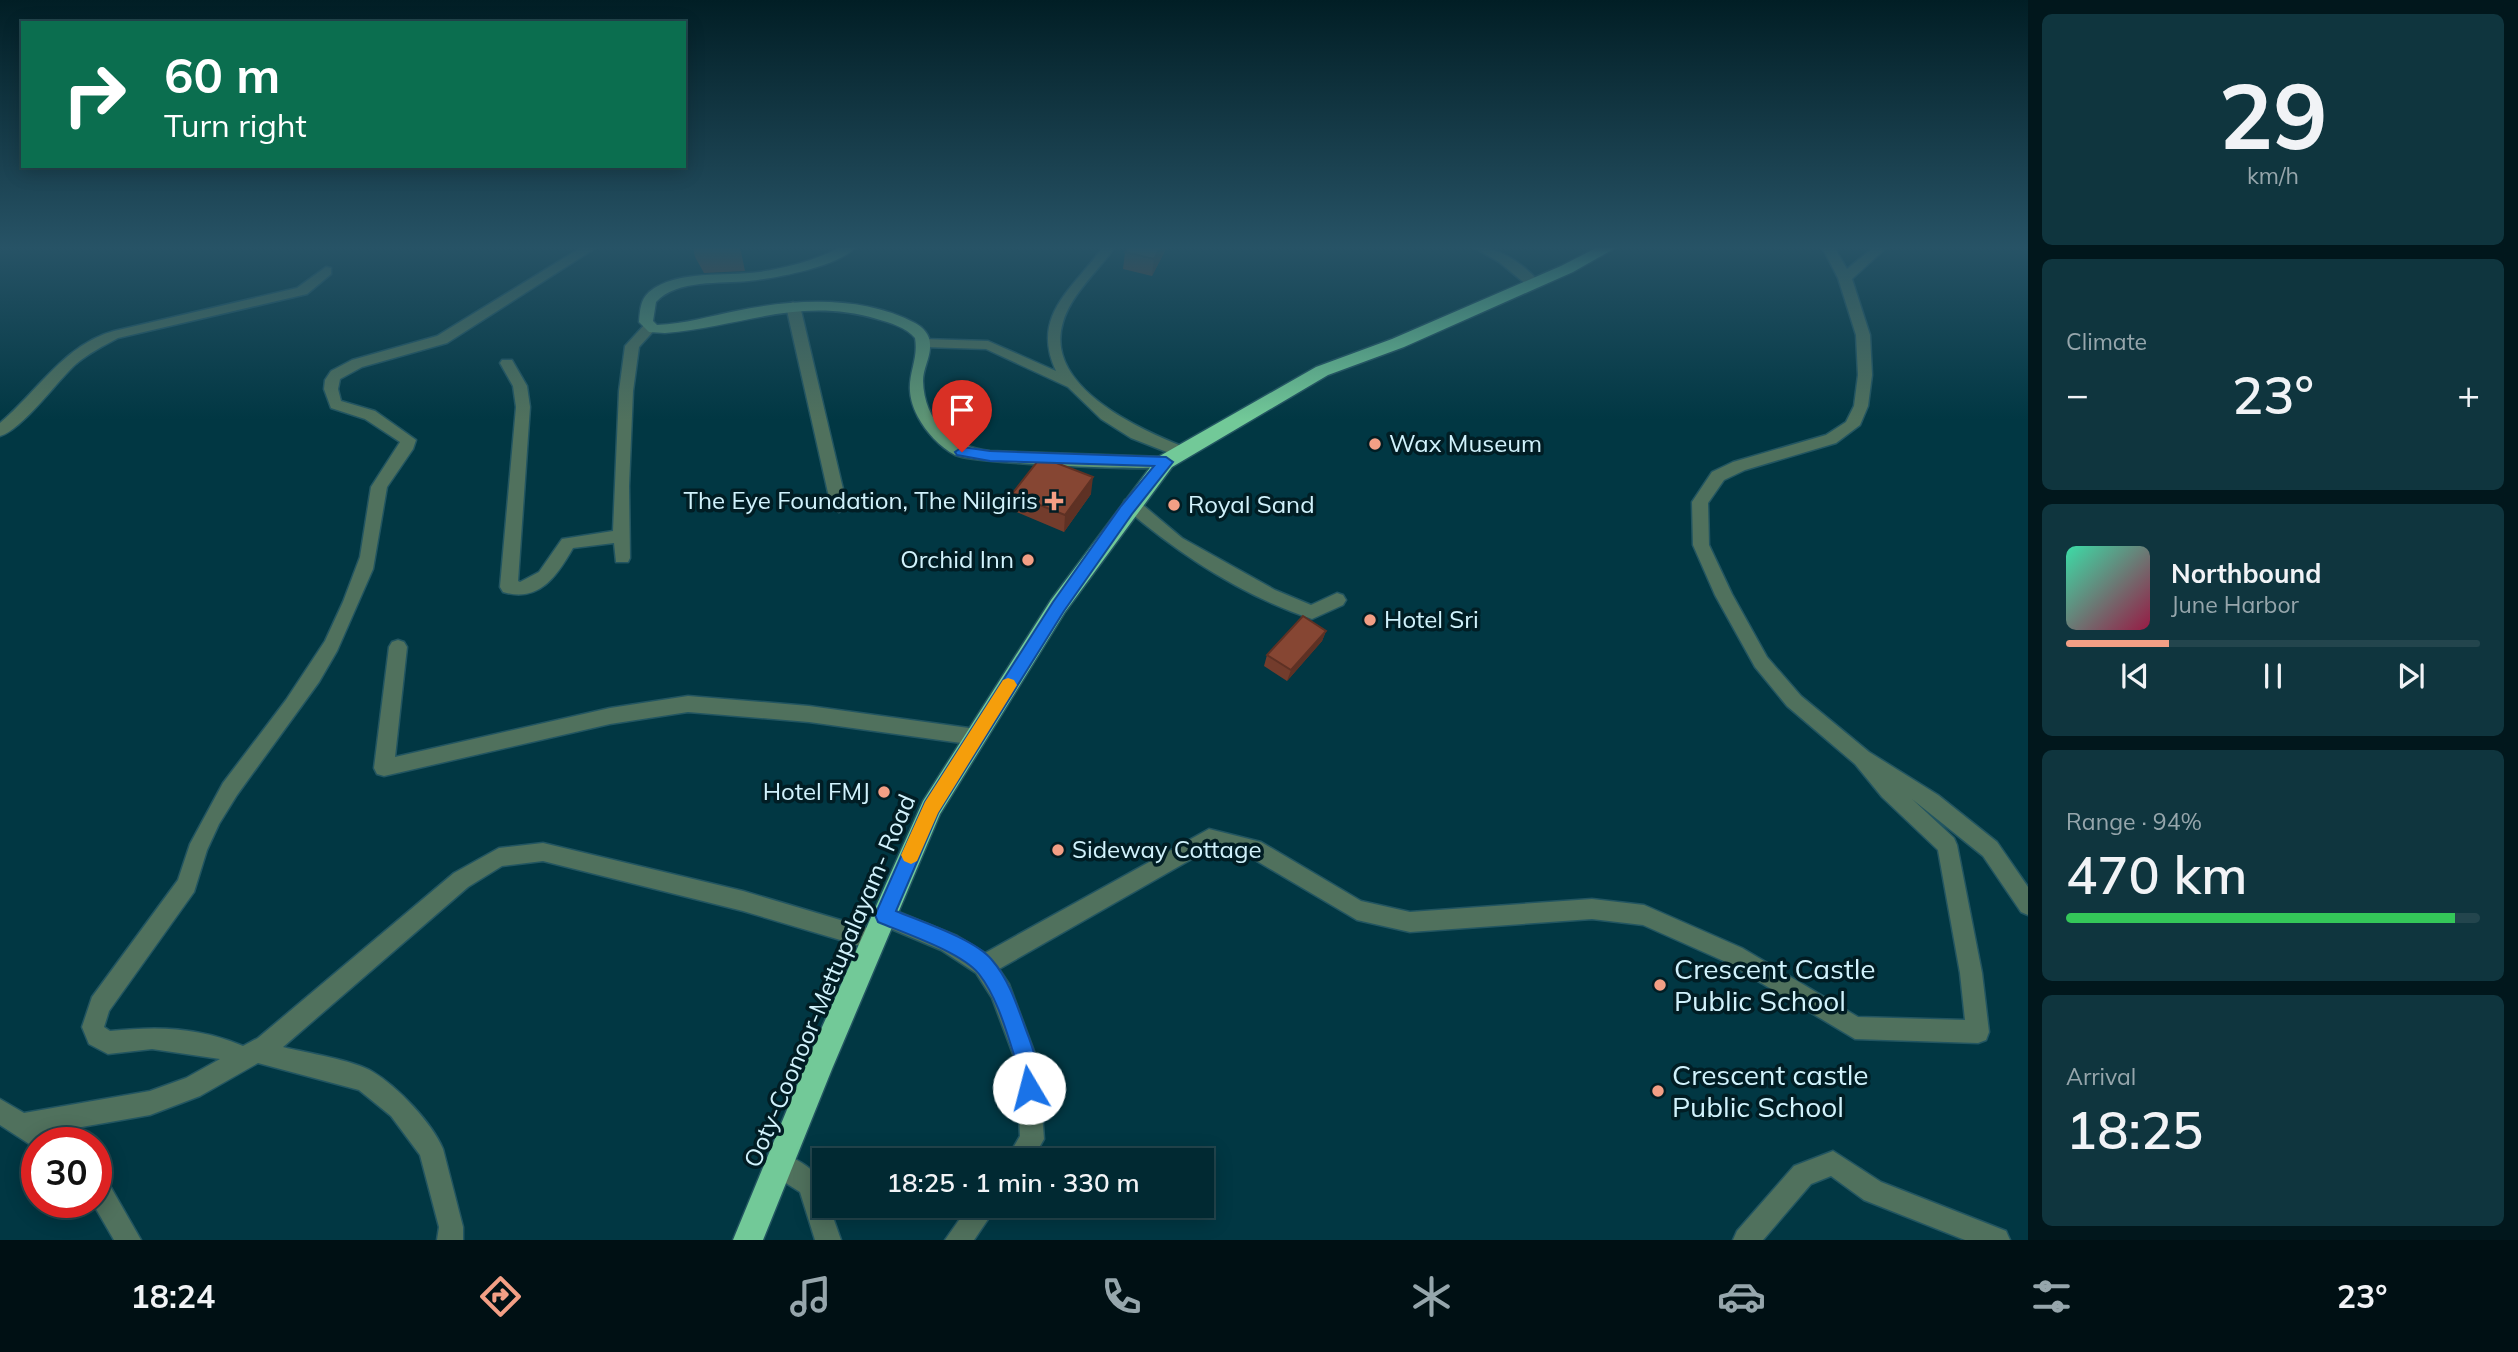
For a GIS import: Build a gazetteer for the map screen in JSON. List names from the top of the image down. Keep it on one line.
{"streets":{"highway":["Ooty-Coonoor-Mettupalayam- Road"]},"places":{"other":["Wax Museum","Royal Sand","Orchid Inn","Hotel Sri","Hotel FMJ","Sideway Cottage","Crescent Castle Public School","Crescent castle Public School"],"health":["The Eye Foundation, The Nilgiris"]},"page":{"tile":[["29","km/h"],"Climate",["Range · 94%","470 km"],["Arrival","18:25"]],"turn":["60 m","Turn right"],"heat":["−","23°","+"],"song":["Northbound","June Harbor"],"limit":"30","trip":"18:25 · 1 min · 330 m","tabs":["18:24","23°"]}}
